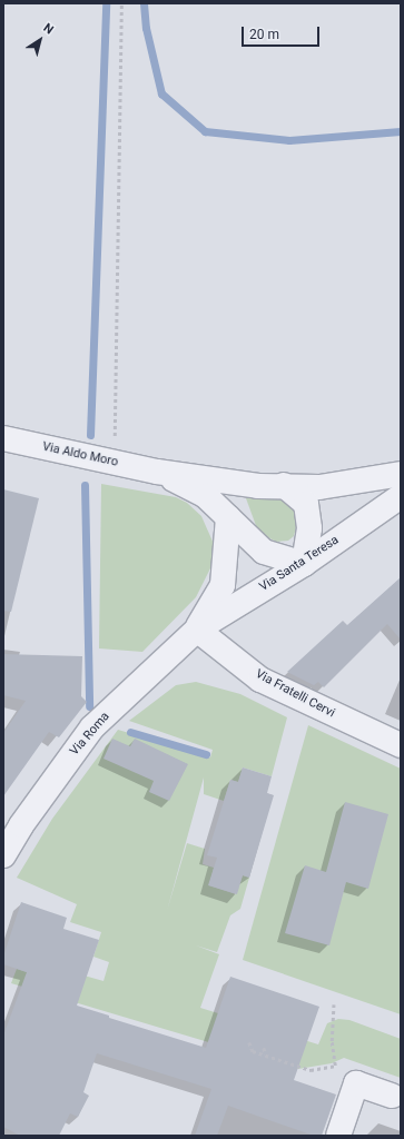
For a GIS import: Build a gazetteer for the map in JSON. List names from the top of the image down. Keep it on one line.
{"streets":{"street":["Via Aldo Moro","Via Santa Teresa","Via Fratelli Cervi","Via Roma"]},"crossings":[["Via Santa Teresa","Via Fratelli Cervi"],["Via Santa Teresa","Via Roma"],["Via Fratelli Cervi","Via Roma"]],"scale_bar":"20 m","north":"top right"}
